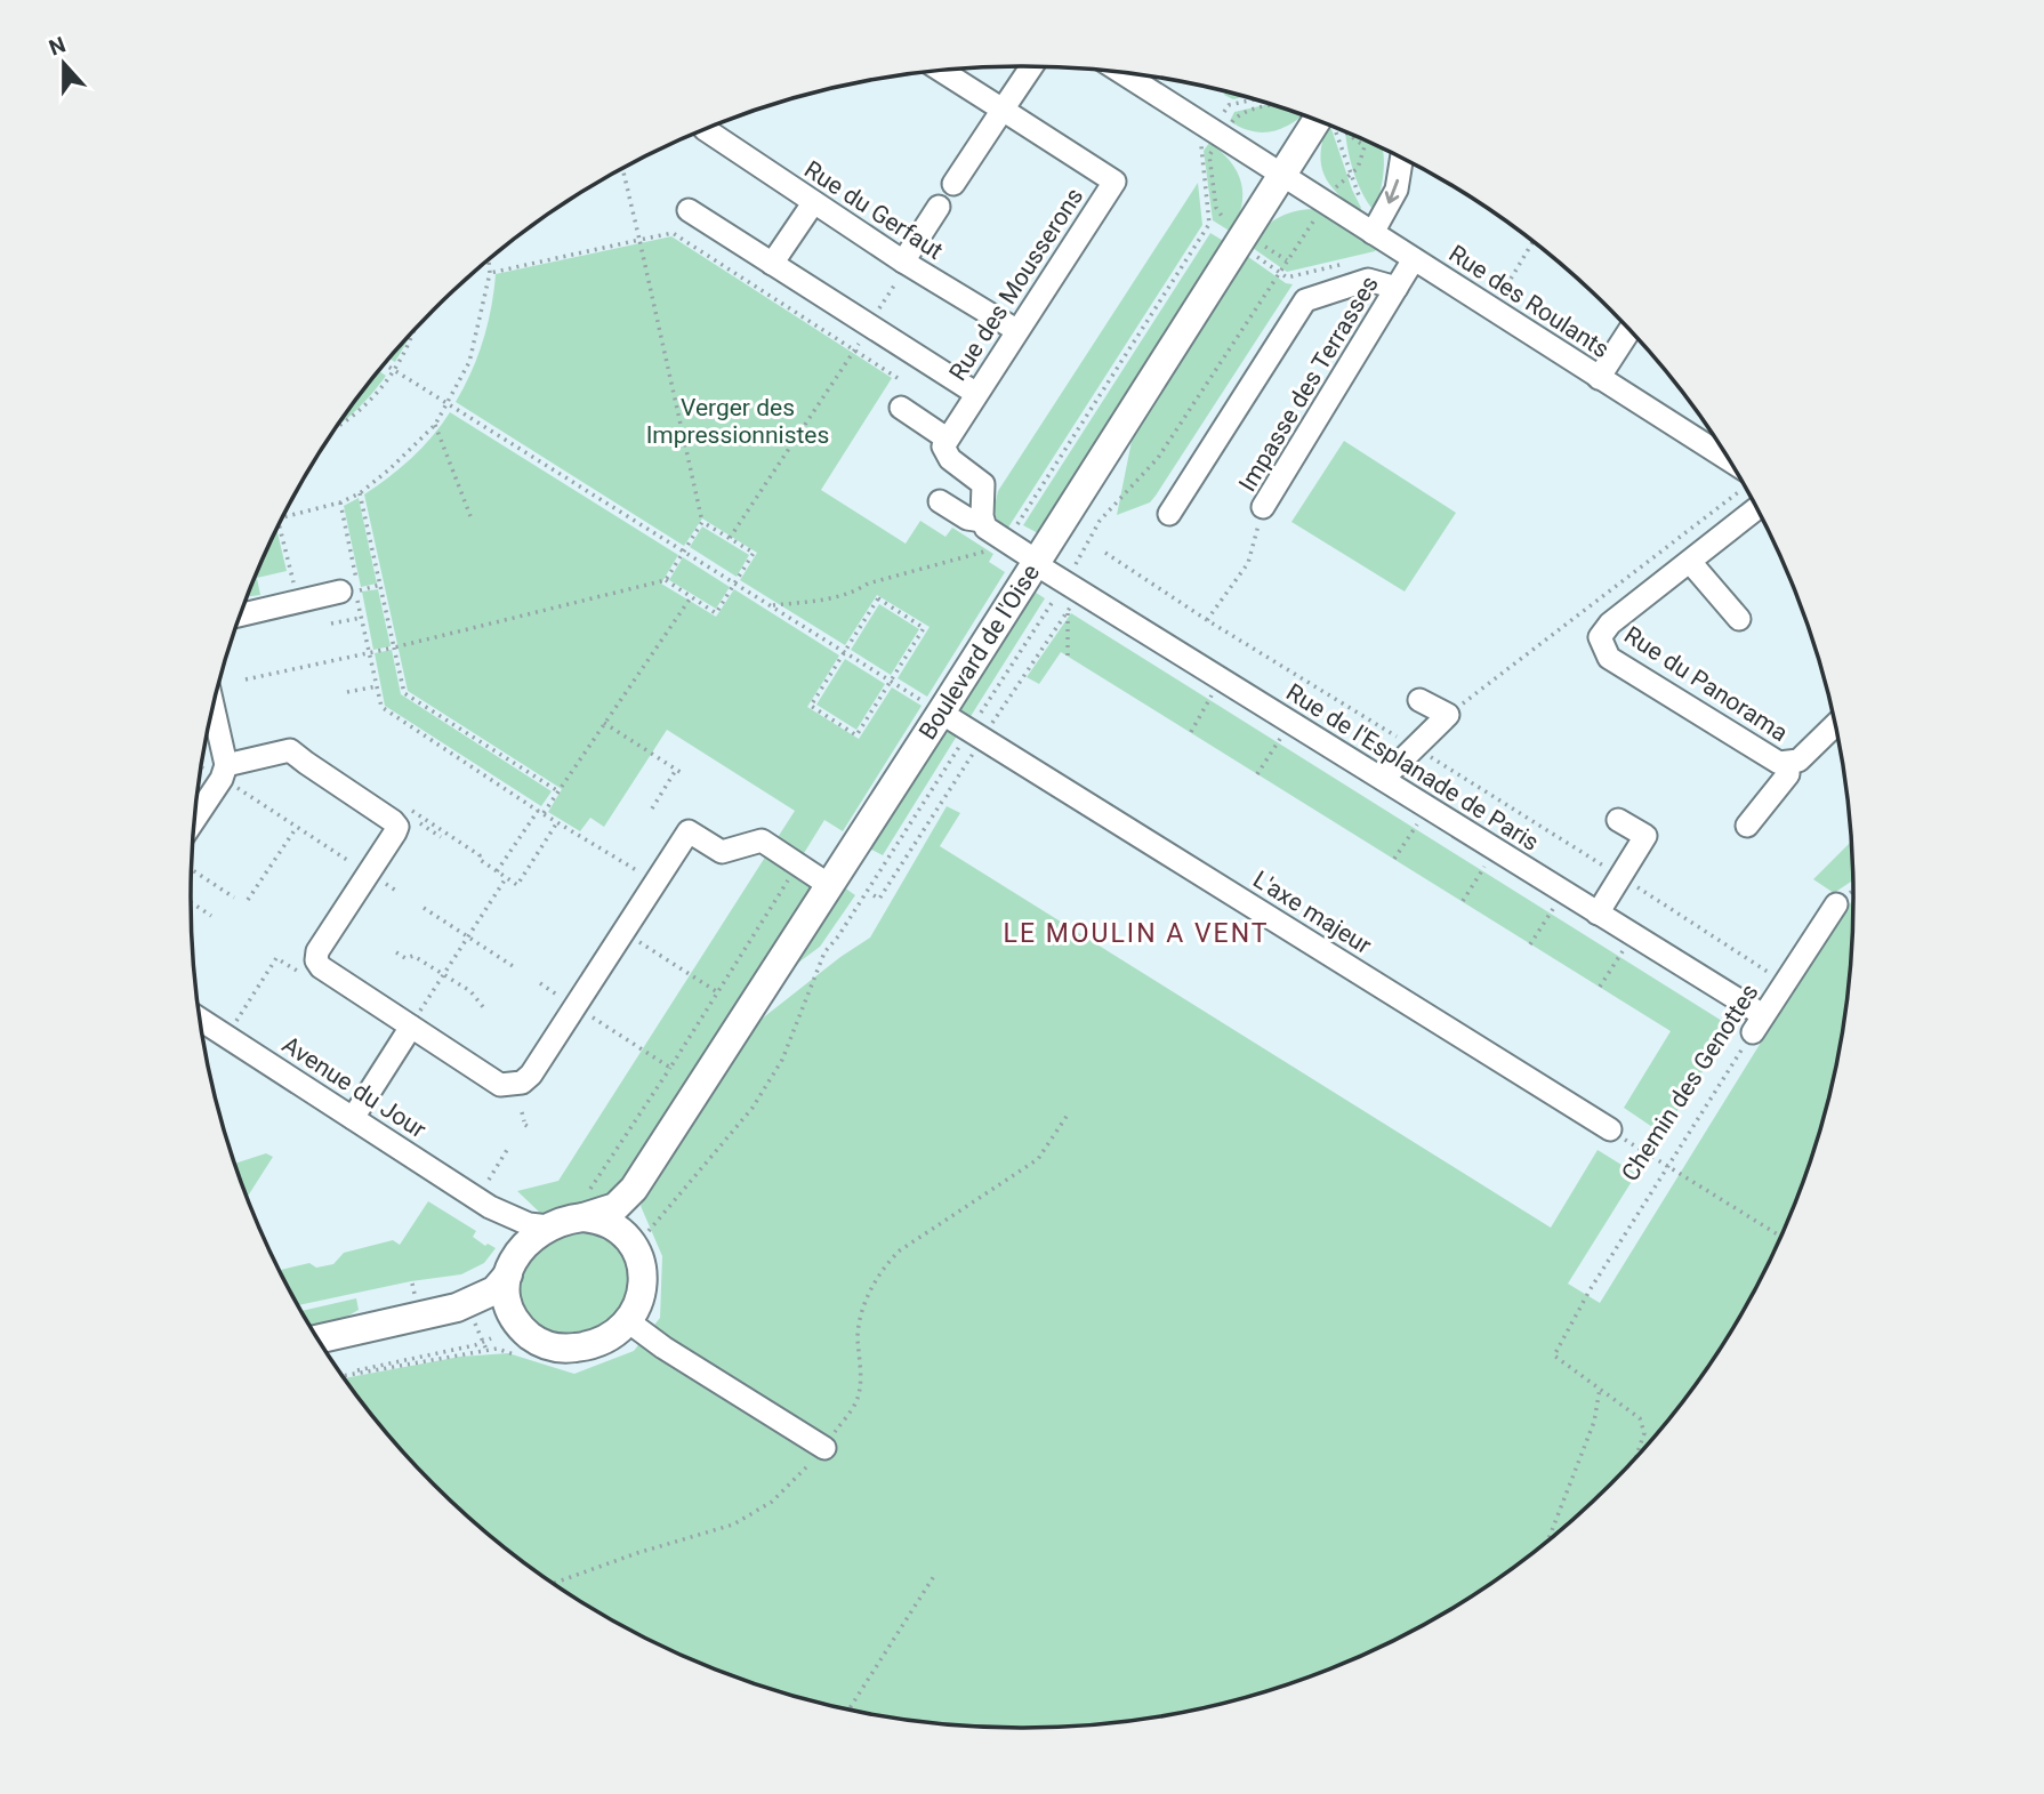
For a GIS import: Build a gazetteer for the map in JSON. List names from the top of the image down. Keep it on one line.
{"streets":{"main road":["Boulevard de l'Oise"],"street":["Rue du Gerfaut","Rue des Mousserons","Rue des Roulants","Impasse des Terrasses","Rue du Panorama","Rue de l'Esplanade de Paris","L'axe majeur","Chemin des Genottes","Avenue du Jour"]},"crossings":[["Rue du Gerfaut","Rue des Mousserons"],["Rue des Roulants","Impasse des Terrasses"],["Rue des Roulants","Boulevard de l'Oise"],["Boulevard de l'Oise","Rue de l'Esplanade de Paris"],["Boulevard de l'Oise","L'axe majeur"],["Boulevard de l'Oise","Avenue du Jour"],["Rue de l'Esplanade de Paris","Chemin des Genottes"]],"districts":["LE MOULIN A VENT"],"parks":["Verger des Impressionnistes"],"north":"top"}
